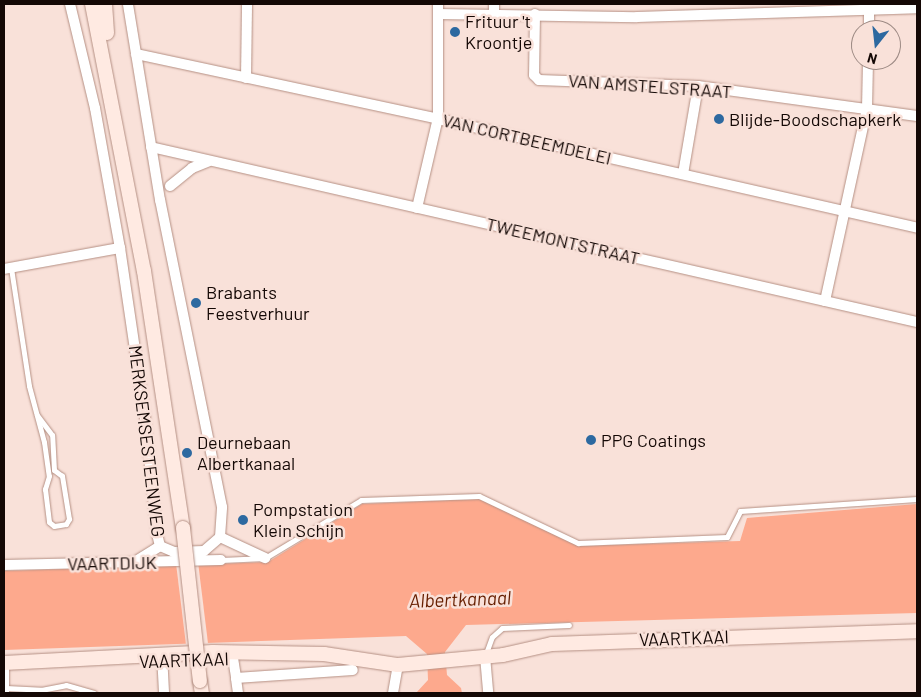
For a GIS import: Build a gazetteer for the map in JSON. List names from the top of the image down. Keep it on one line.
{"streets":{"street":["VAN AMSTELSTRAAT","VAN CORTBEEMDELEI","TWEEMONTSTRAAT","MERKSEMSESTEENWEG","VAARTDIJK","VAARTKAAI"]},"water":["Albertkanaal"],"places":["Frituur 't Kroontje","Blijde-Boodschapkerk","Brabants Feestverhuur","PPG Coatings","Deurnebaan Albertkanaal","Pompstation Klein Schijn"],"north":"bottom"}
